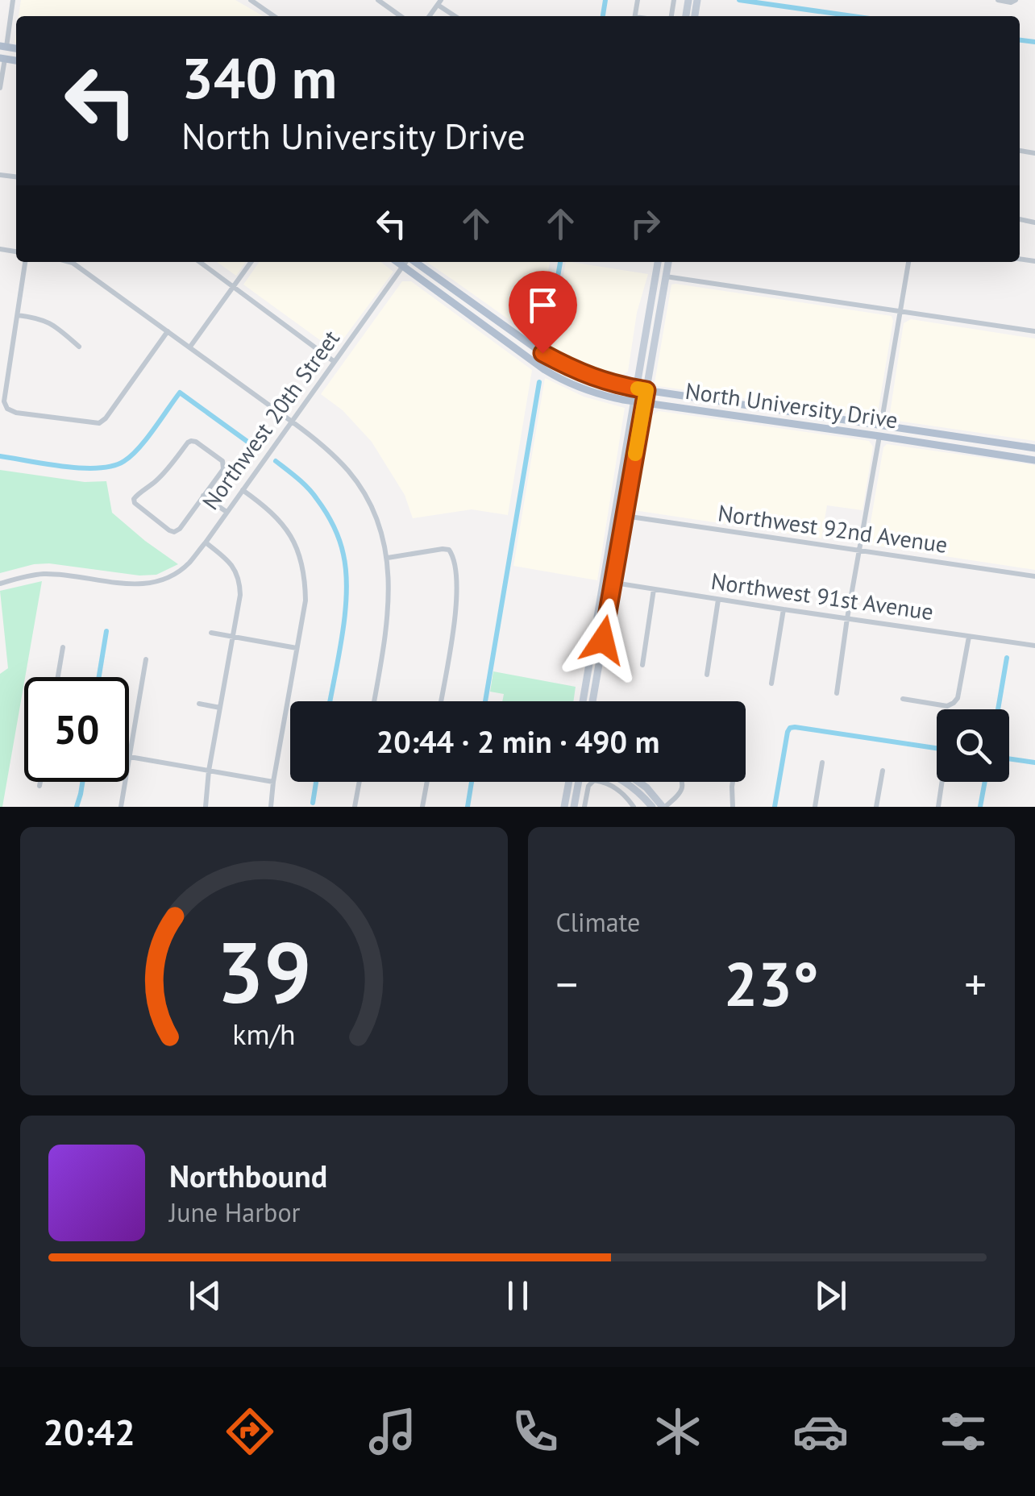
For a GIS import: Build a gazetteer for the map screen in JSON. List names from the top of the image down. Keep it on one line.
{"streets":{"main road":["North University Drive"],"street":["Northwest 20th Street","Northwest 92nd Avenue","Northwest 91st Avenue"]},"crossings":[["North University Drive","Northwest 20th Street"]],"page":{"turn":["340 m","North University Drive"],"limit":"50","trip":"20:44 · 2 min · 490 m","tile":"Climate","heat":["−","23°","+"],"song":["Northbound","June Harbor"],"tabs":"20:42","gauge":["39","km/h"]}}
